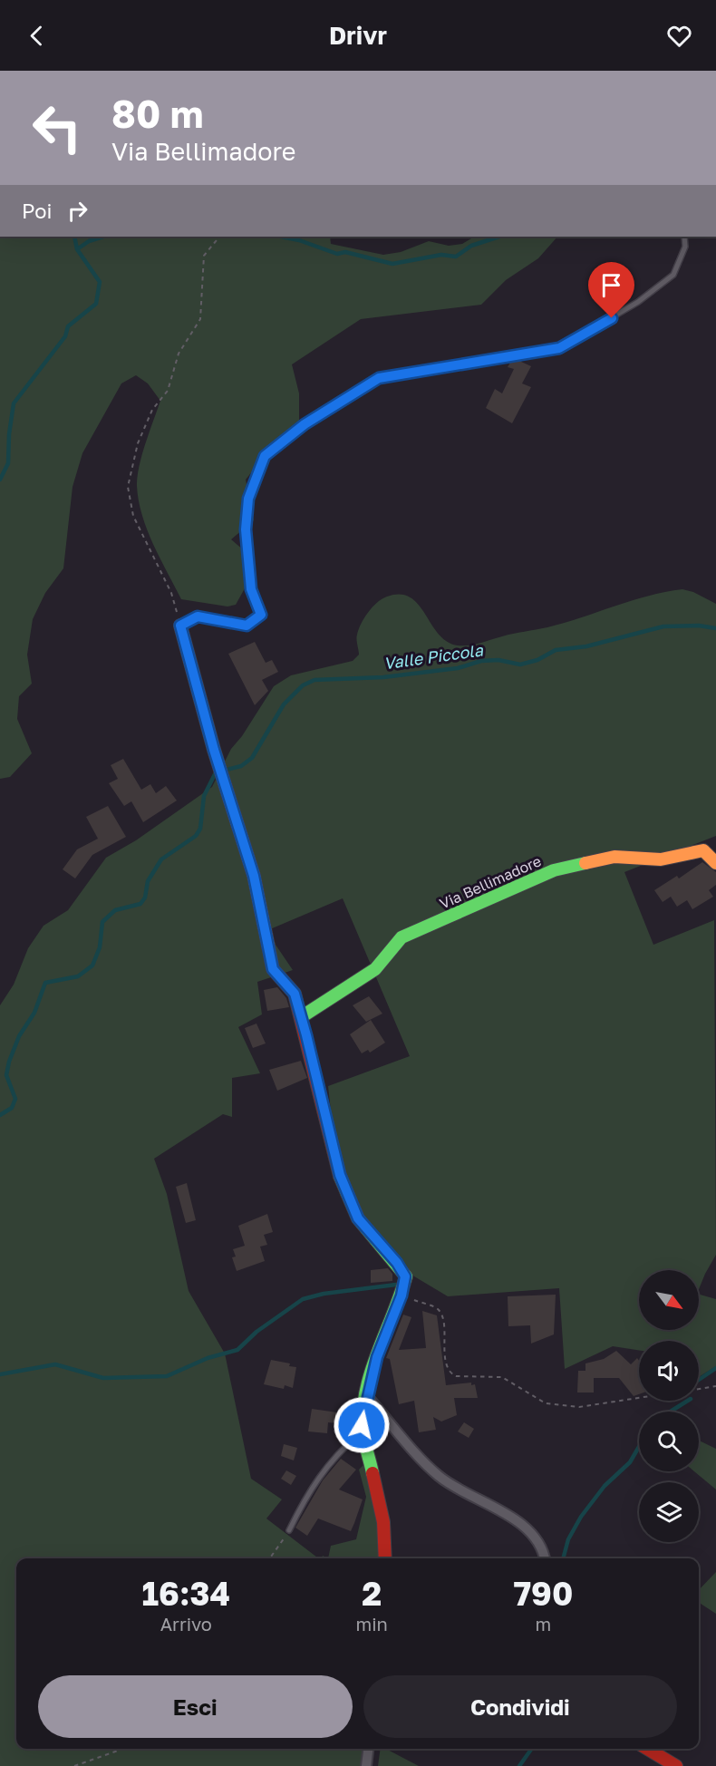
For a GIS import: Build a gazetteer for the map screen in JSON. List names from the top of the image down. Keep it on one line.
{"streets":{"street":["Via Bellimadore"]},"water":["Valle Piccola"],"north":"bottom right","page":{"header":"Drivr","turn":["80 m","Via Bellimadore"],"then":"Poi","eta":["16:34","Arrivo","2","min","790","m"],"buttons":["Esci","Condividi"]}}
